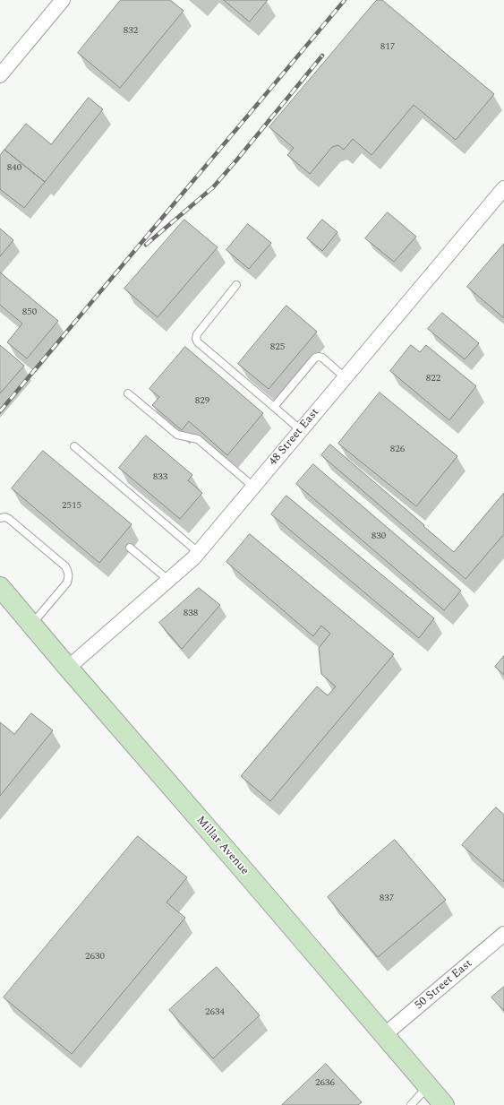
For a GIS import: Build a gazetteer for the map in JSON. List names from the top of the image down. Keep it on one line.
{"streets":{"street":["48 Street East","Millar Avenue","50 Street East"]},"crossings":[["48 Street East","Millar Avenue"],["Millar Avenue","50 Street East"]],"house_numbers":["832","817","840","850","825","822","829","826","833","2515","830","838","837","2630","2634","2636"]}
